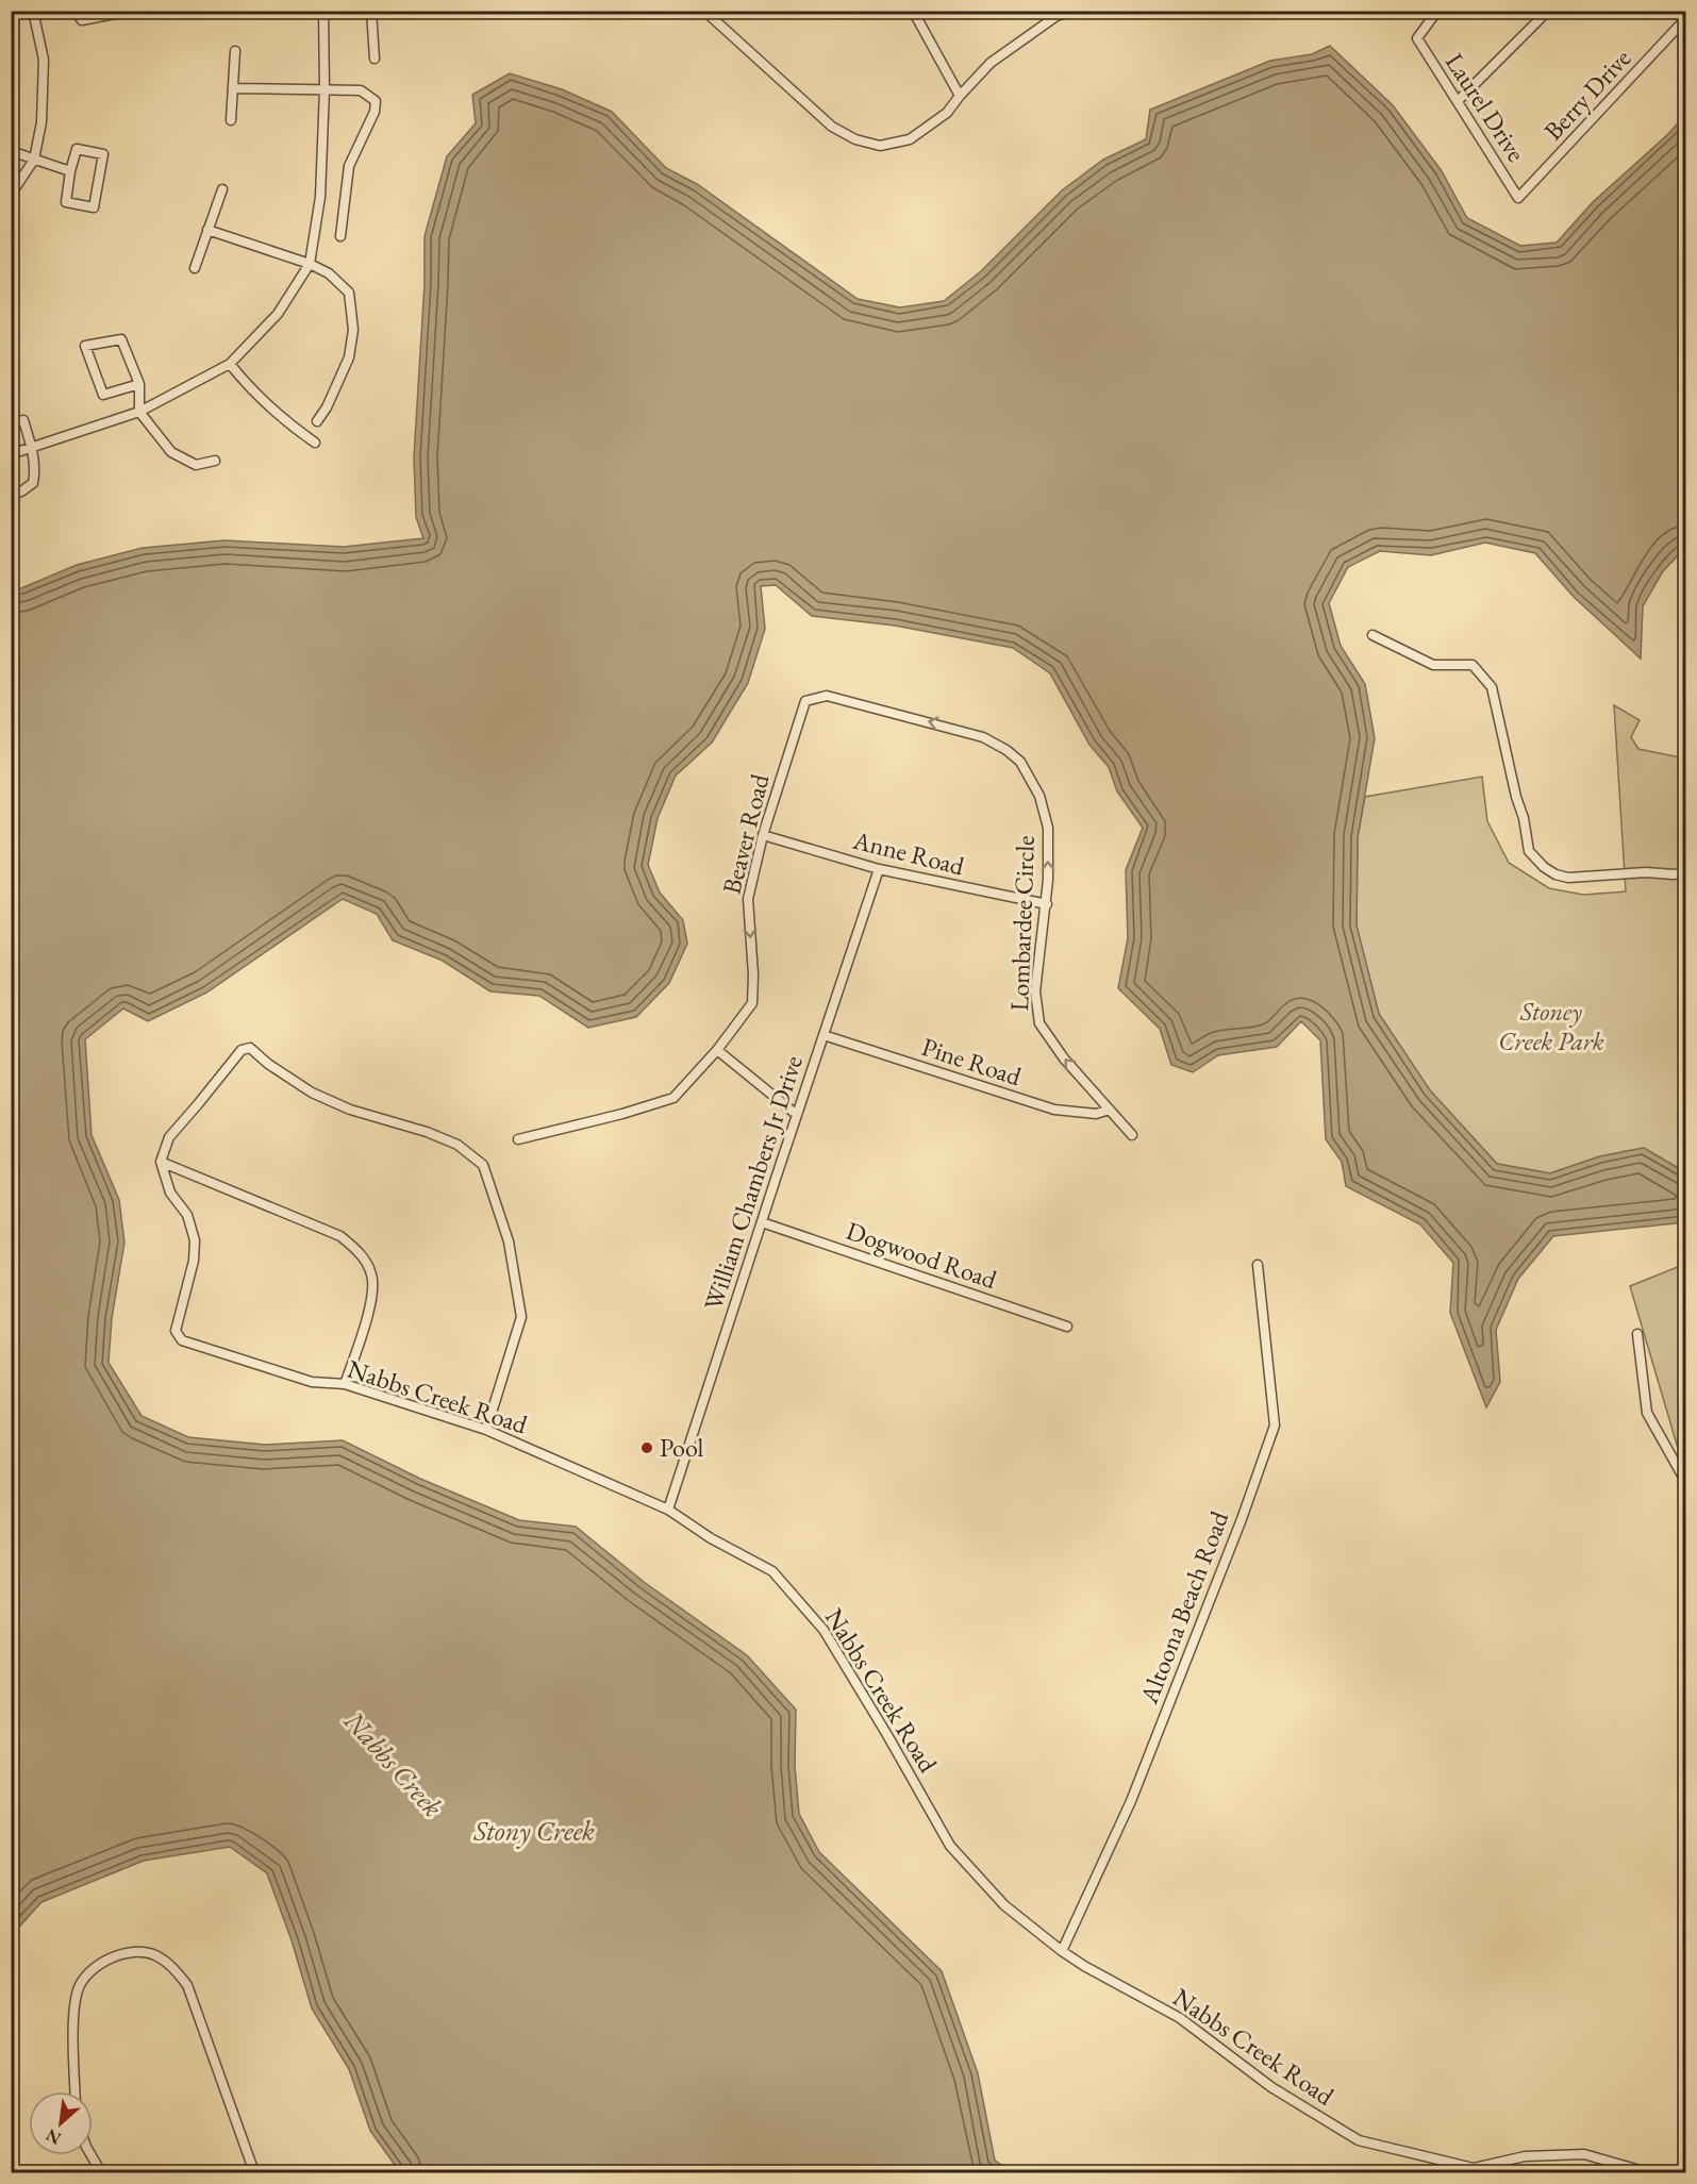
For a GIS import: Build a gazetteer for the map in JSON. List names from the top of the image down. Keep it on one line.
{"streets":{"street":["Berry Drive","Laurel Drive","Beaver Road","Anne Road","Lombardee Circle","Pine Road","William Chambers Jr Drive","Dogwood Road","Nabbs Creek Road","Altoona Beach Road"]},"crossings":[["Berry Drive","Laurel Drive"],["Beaver Road","Anne Road"],["Beaver Road","Lombardee Circle"],["Anne Road","Lombardee Circle"],["Anne Road","William Chambers Jr Drive"],["Lombardee Circle","Pine Road"],["Pine Road","William Chambers Jr Drive"],["William Chambers Jr Drive","Dogwood Road"],["William Chambers Jr Drive","Nabbs Creek Road"],["Nabbs Creek Road","Altoona Beach Road"]],"one_way":["Beaver Road","Lombardee Circle"],"water":["Nabbs Creek","Stony Creek"],"parks":["Stoney Creek Park"],"places":["Pool"],"north":"bottom left"}
